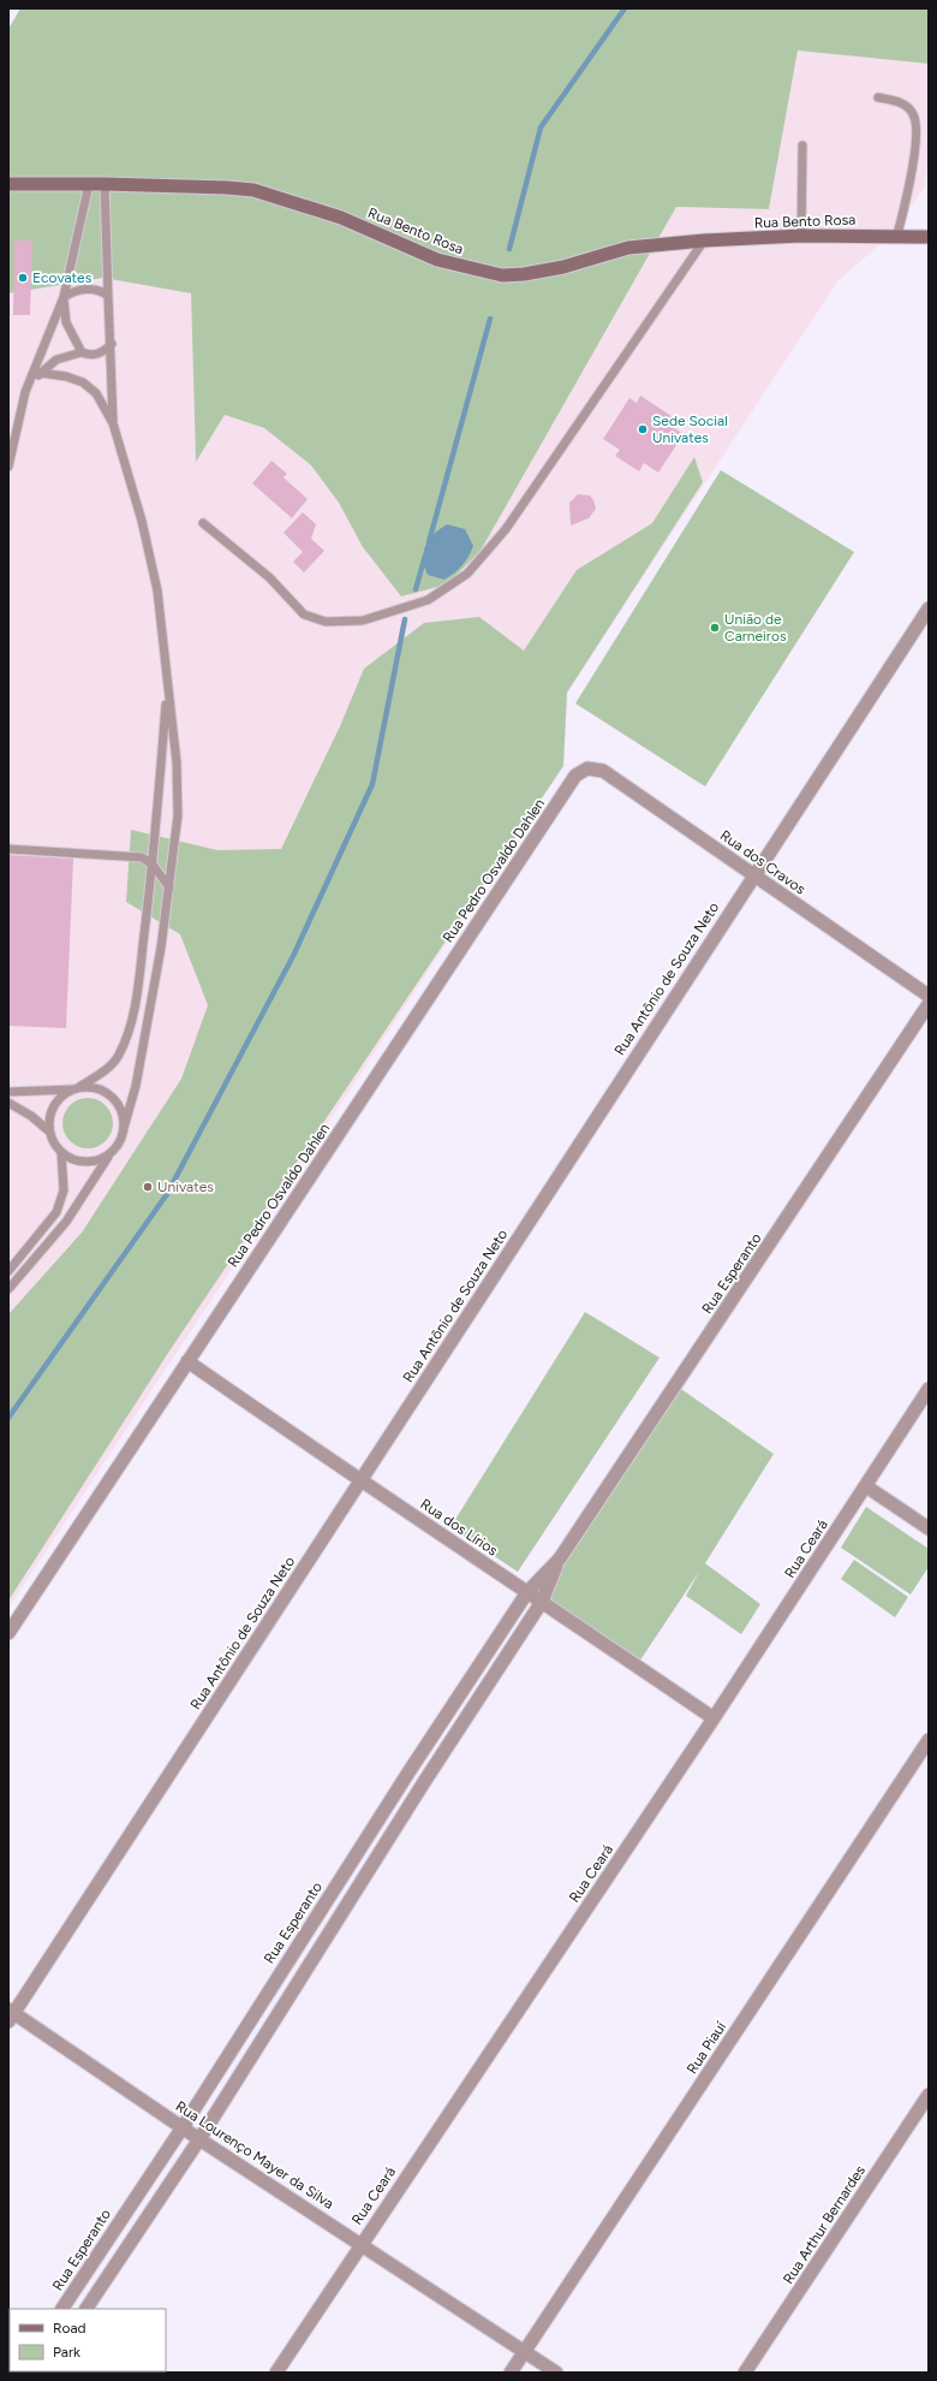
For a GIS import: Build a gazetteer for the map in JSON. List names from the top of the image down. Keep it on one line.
{"streets":{"main road":["Rua Bento Rosa"],"street":["Rua dos Cravos","Rua Pedro Osvaldo Dahlen","Rua Antônio de Souza Neto","Rua Esperanto","Rua dos Lírios","Rua Ceará","Rua Piauí","Rua Lourenço Mayer da Silva","Rua Arthur Bernardes"]},"crossings":[["Rua dos Cravos","Rua Pedro Osvaldo Dahlen"],["Rua dos Cravos","Rua Antônio de Souza Neto"],["Rua Pedro Osvaldo Dahlen","Rua dos Lírios"],["Rua Antônio de Souza Neto","Rua dos Lírios"],["Rua Antônio de Souza Neto","Rua Lourenço Mayer da Silva"],["Rua Esperanto","Rua dos Lírios"],["Rua Esperanto","Rua Lourenço Mayer da Silva"],["Rua dos Lírios","Rua Ceará"],["Rua Ceará","Rua Lourenço Mayer da Silva"],["Rua Piauí","Rua Lourenço Mayer da Silva"]],"places":["Ecovates","Sede Social Univates","União de Carneiros","Univates"],"legend":["Road","Park"]}
